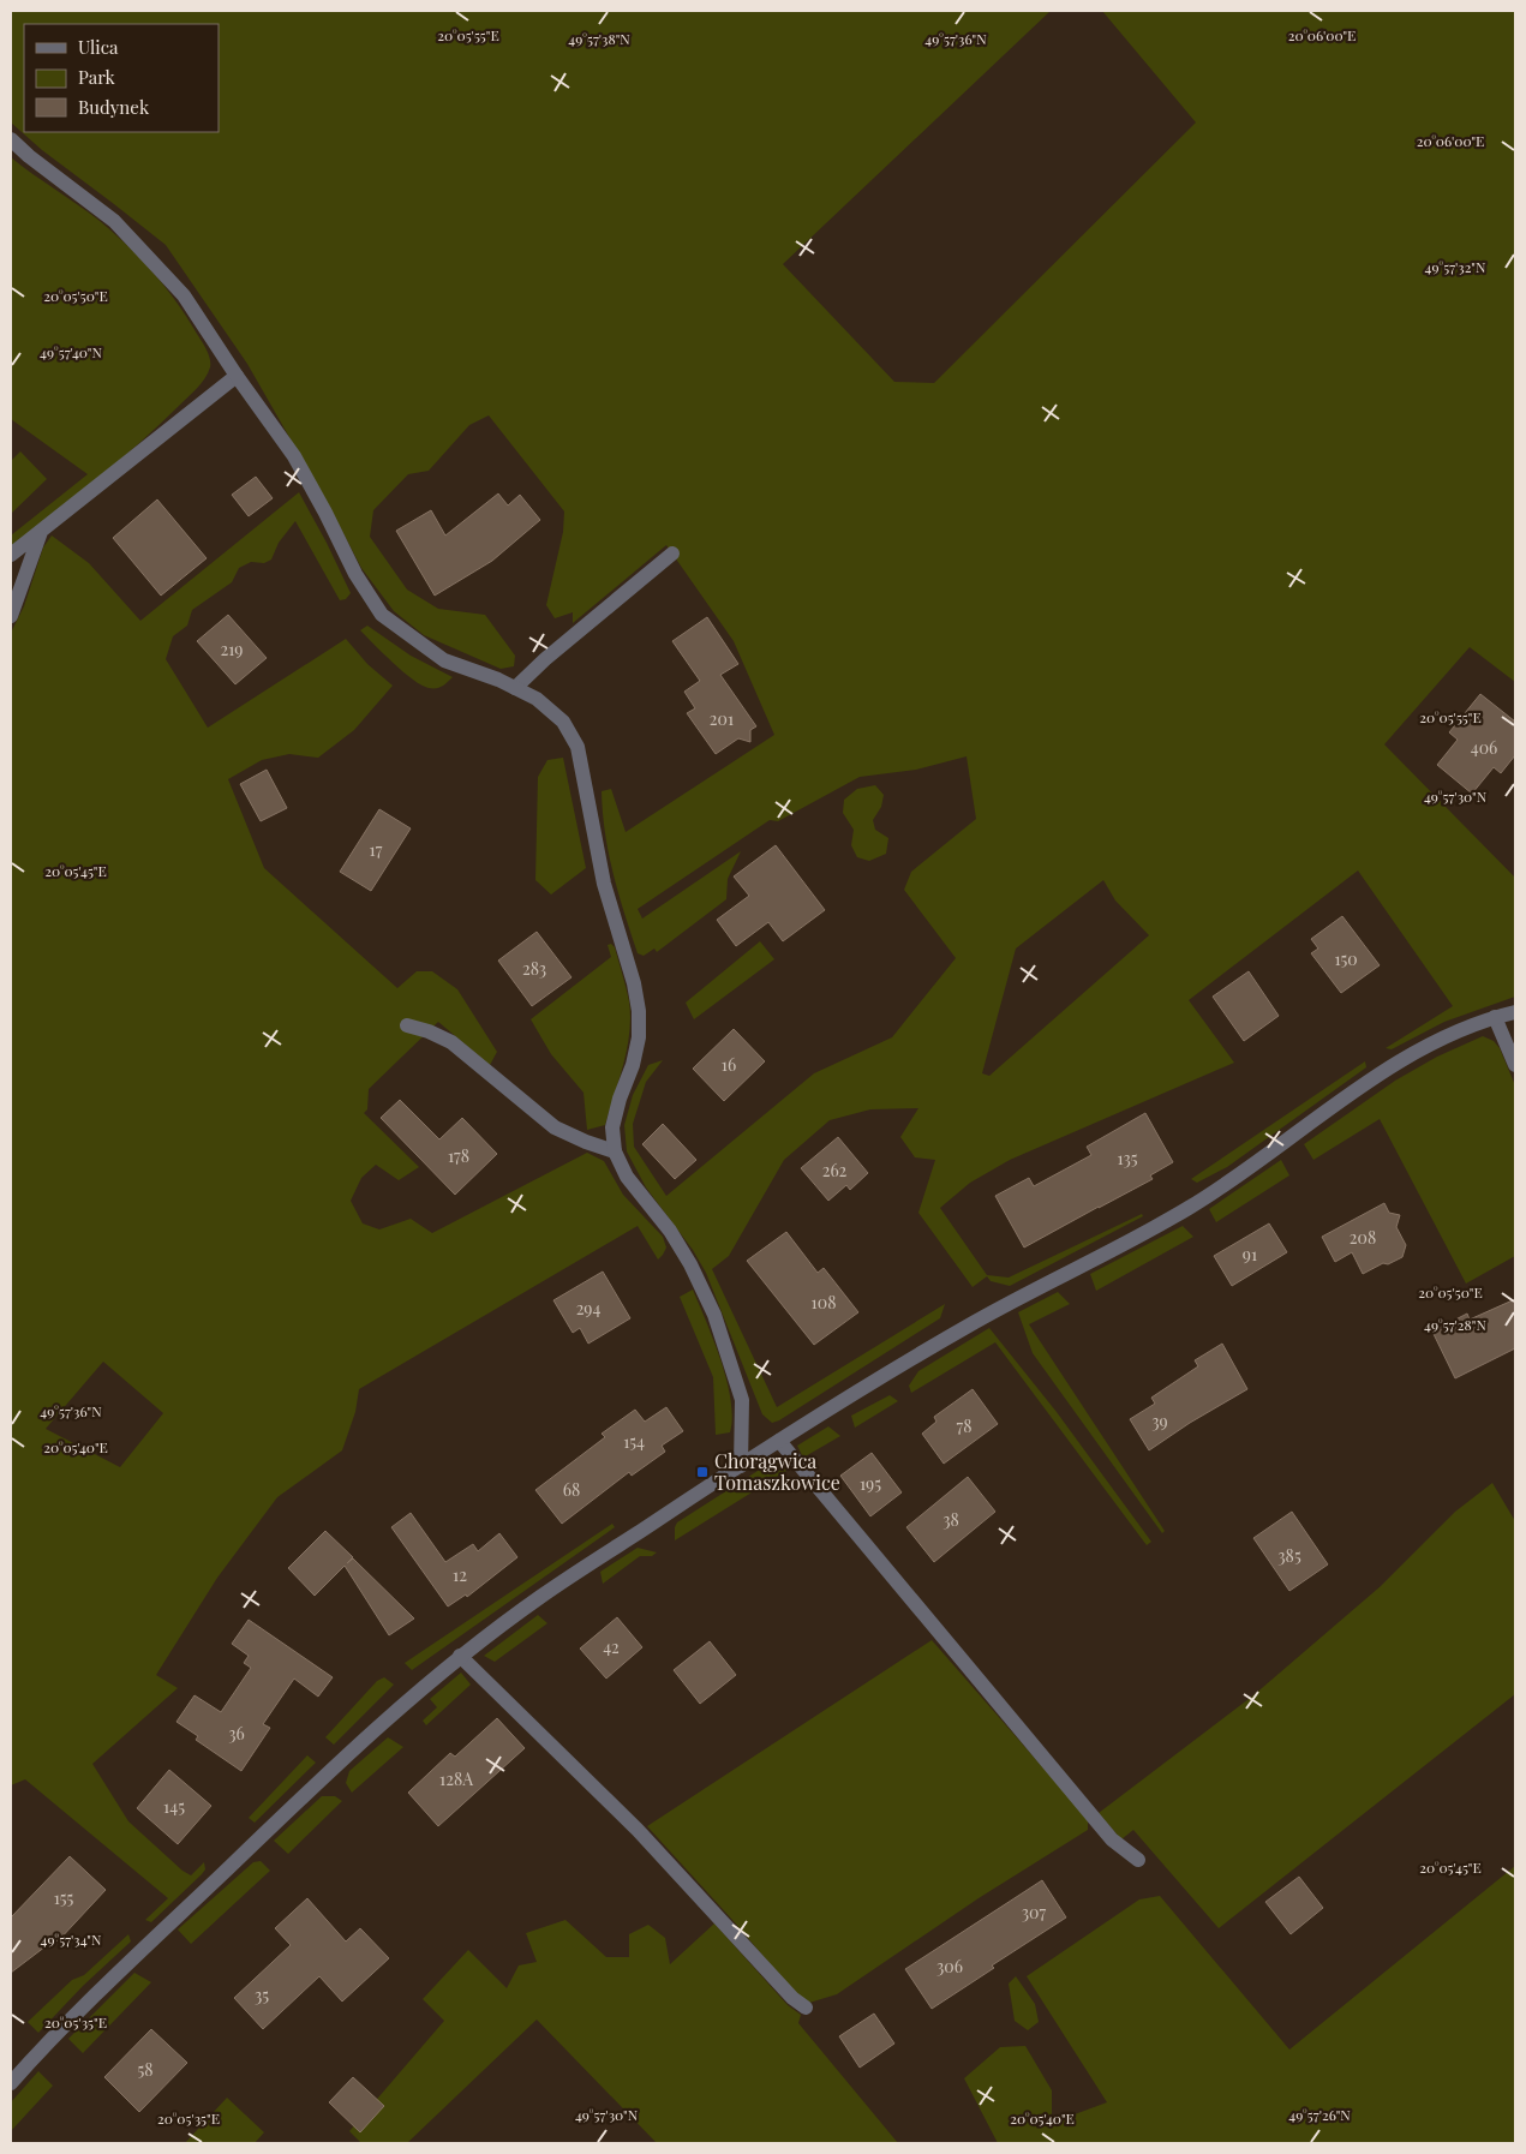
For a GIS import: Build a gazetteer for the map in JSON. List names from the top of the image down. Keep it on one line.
{"places":{"transit":["Chorągwica Tomaszkowice"]},"house_numbers":["219","201","406","17","150","283","16","178","135","262","208","91","108","294","39","78","154","195","68","38","385","12","42","36","128A","145","155","307","306","35","58"],"legend":["Ulica","Park","Budynek"],"coordinates":["20°05'55\"E","20°06'00\"E","49°57'38\"N","49°57'36\"N","49°57'32\"N","20°05'50\"E","49°57'40\"N","49°57'30\"N","20°05'45\"E","49°57'28\"N","20°05'40\"E","49°57'34\"N","20°05'35\"E","49°57'26\"N"]}
